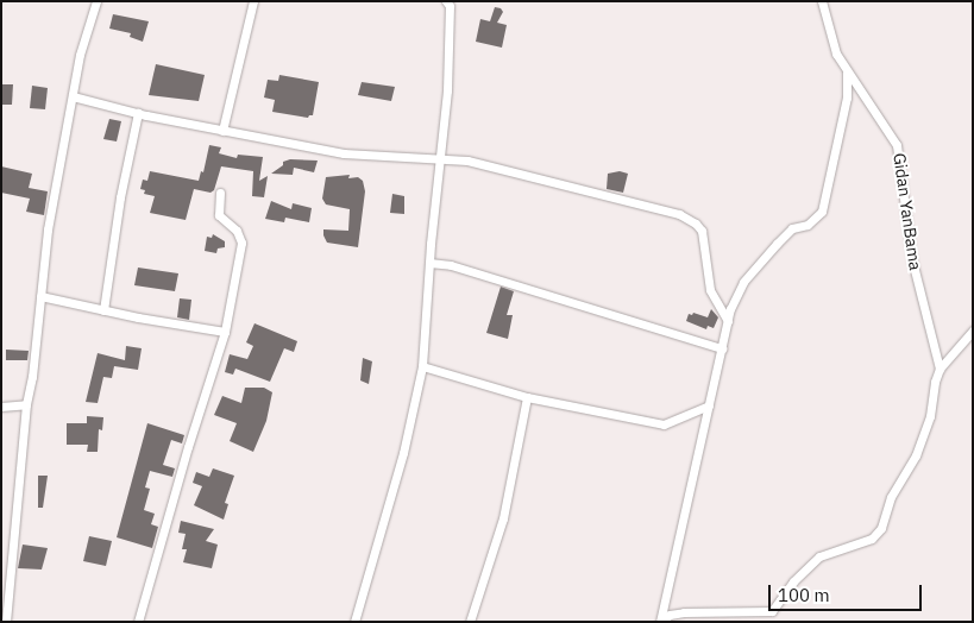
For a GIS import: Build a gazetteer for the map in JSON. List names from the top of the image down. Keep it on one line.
{"streets":{"street":["Gidan YanBama"]},"scale_bar":"100 m"}
